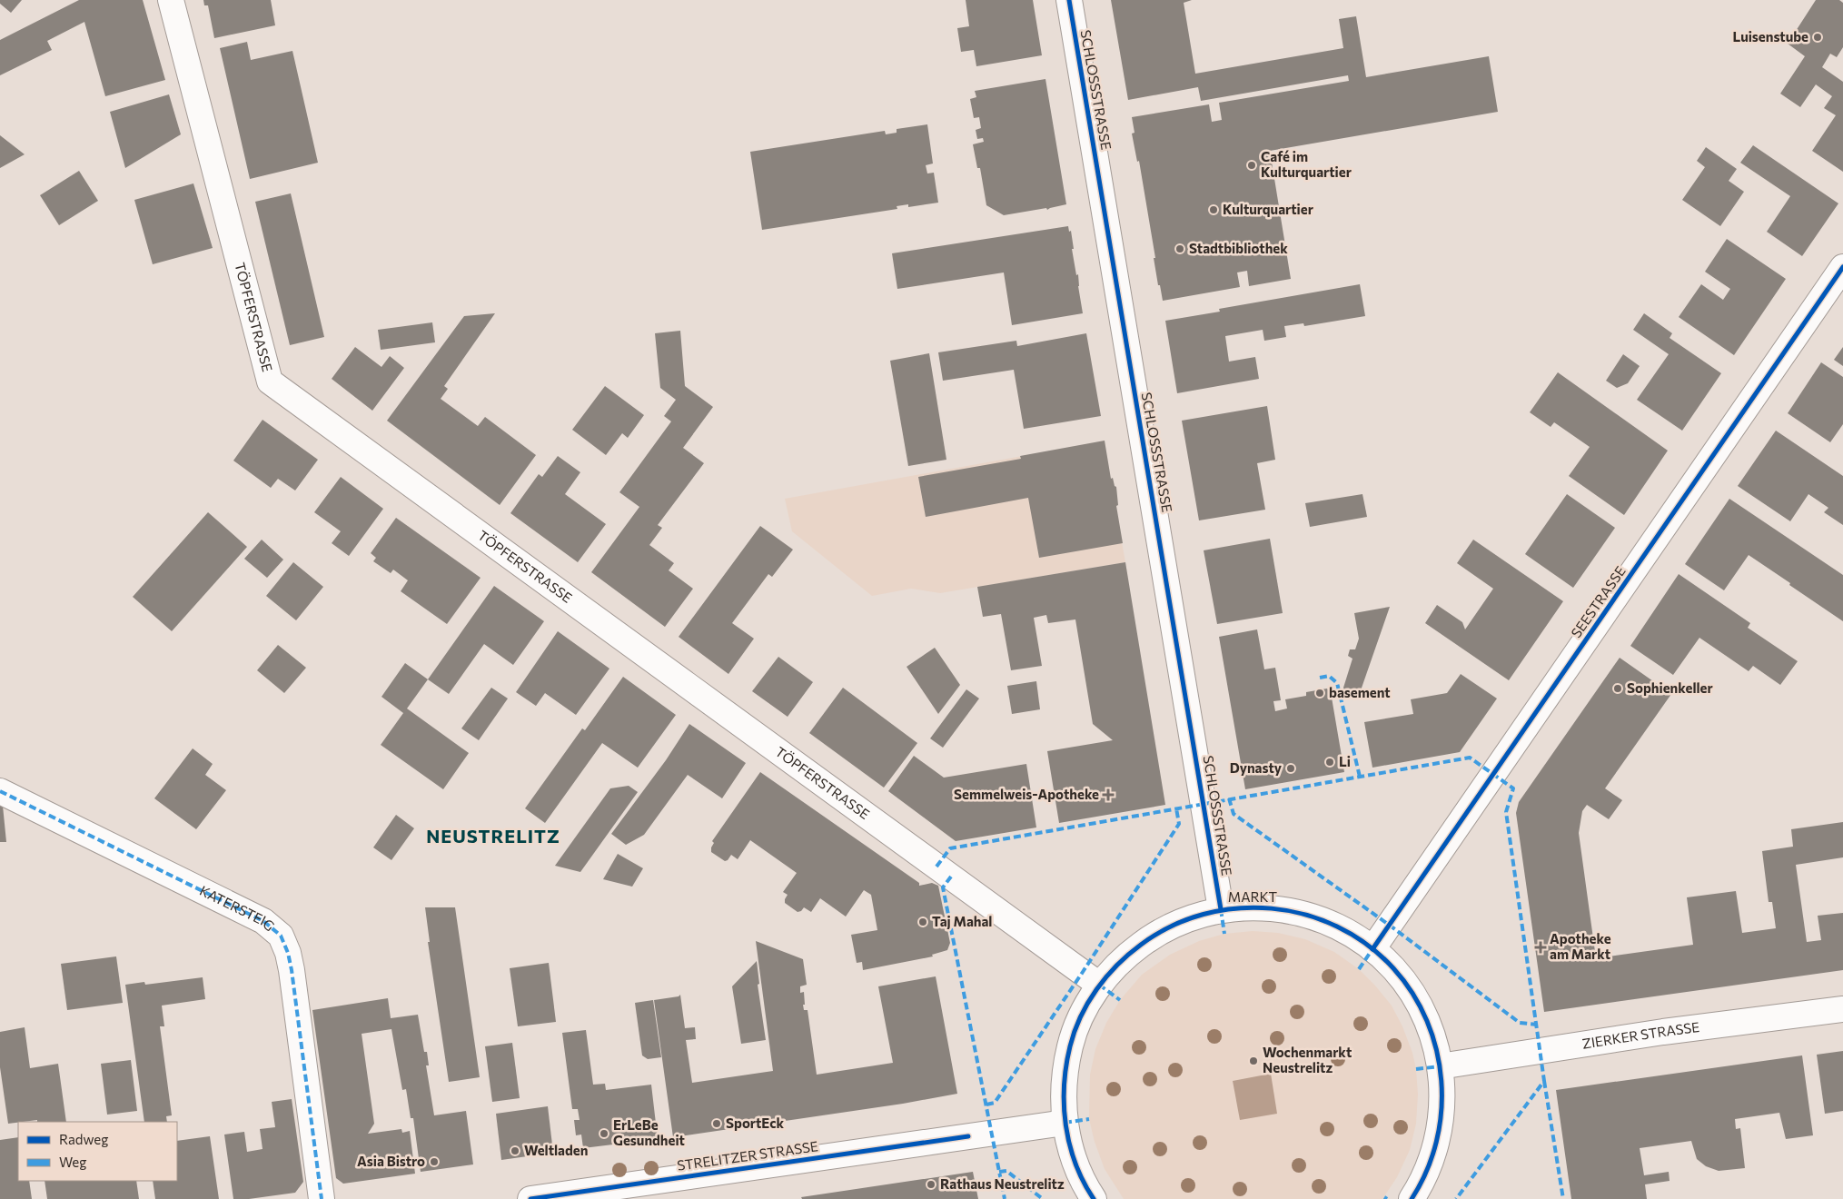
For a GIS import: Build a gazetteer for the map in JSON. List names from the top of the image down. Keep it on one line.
{"streets":{"street":["SCHLOSSSTRASSE","TÖPFERSTRASSE","SEESTRASSE","MARKT","KATERSTEIG","ZIERKER STRASSE","STRELITZER STRASSE"]},"crossings":[["SCHLOSSSTRASSE","MARKT"],["TÖPFERSTRASSE","MARKT"],["SEESTRASSE","MARKT"],["MARKT","ZIERKER STRASSE"],["MARKT","STRELITZER STRASSE"]],"districts":["NEUSTRELITZ"],"places":{"other":["Luisenstube","Café im Kulturquartier","Kulturquartier","Stadtbibliothek","Sophienkeller","basement","Li","Dynasty","Taj Mahal","Wochenmarkt Neustrelitz","SportEck","ErLeBe Gesundheit","Weltladen","Asia Bistro","Rathaus Neustrelitz"],"health":["Semmelweis-Apotheke","Apotheke am Markt"]},"legend":["Radweg","Weg"]}
